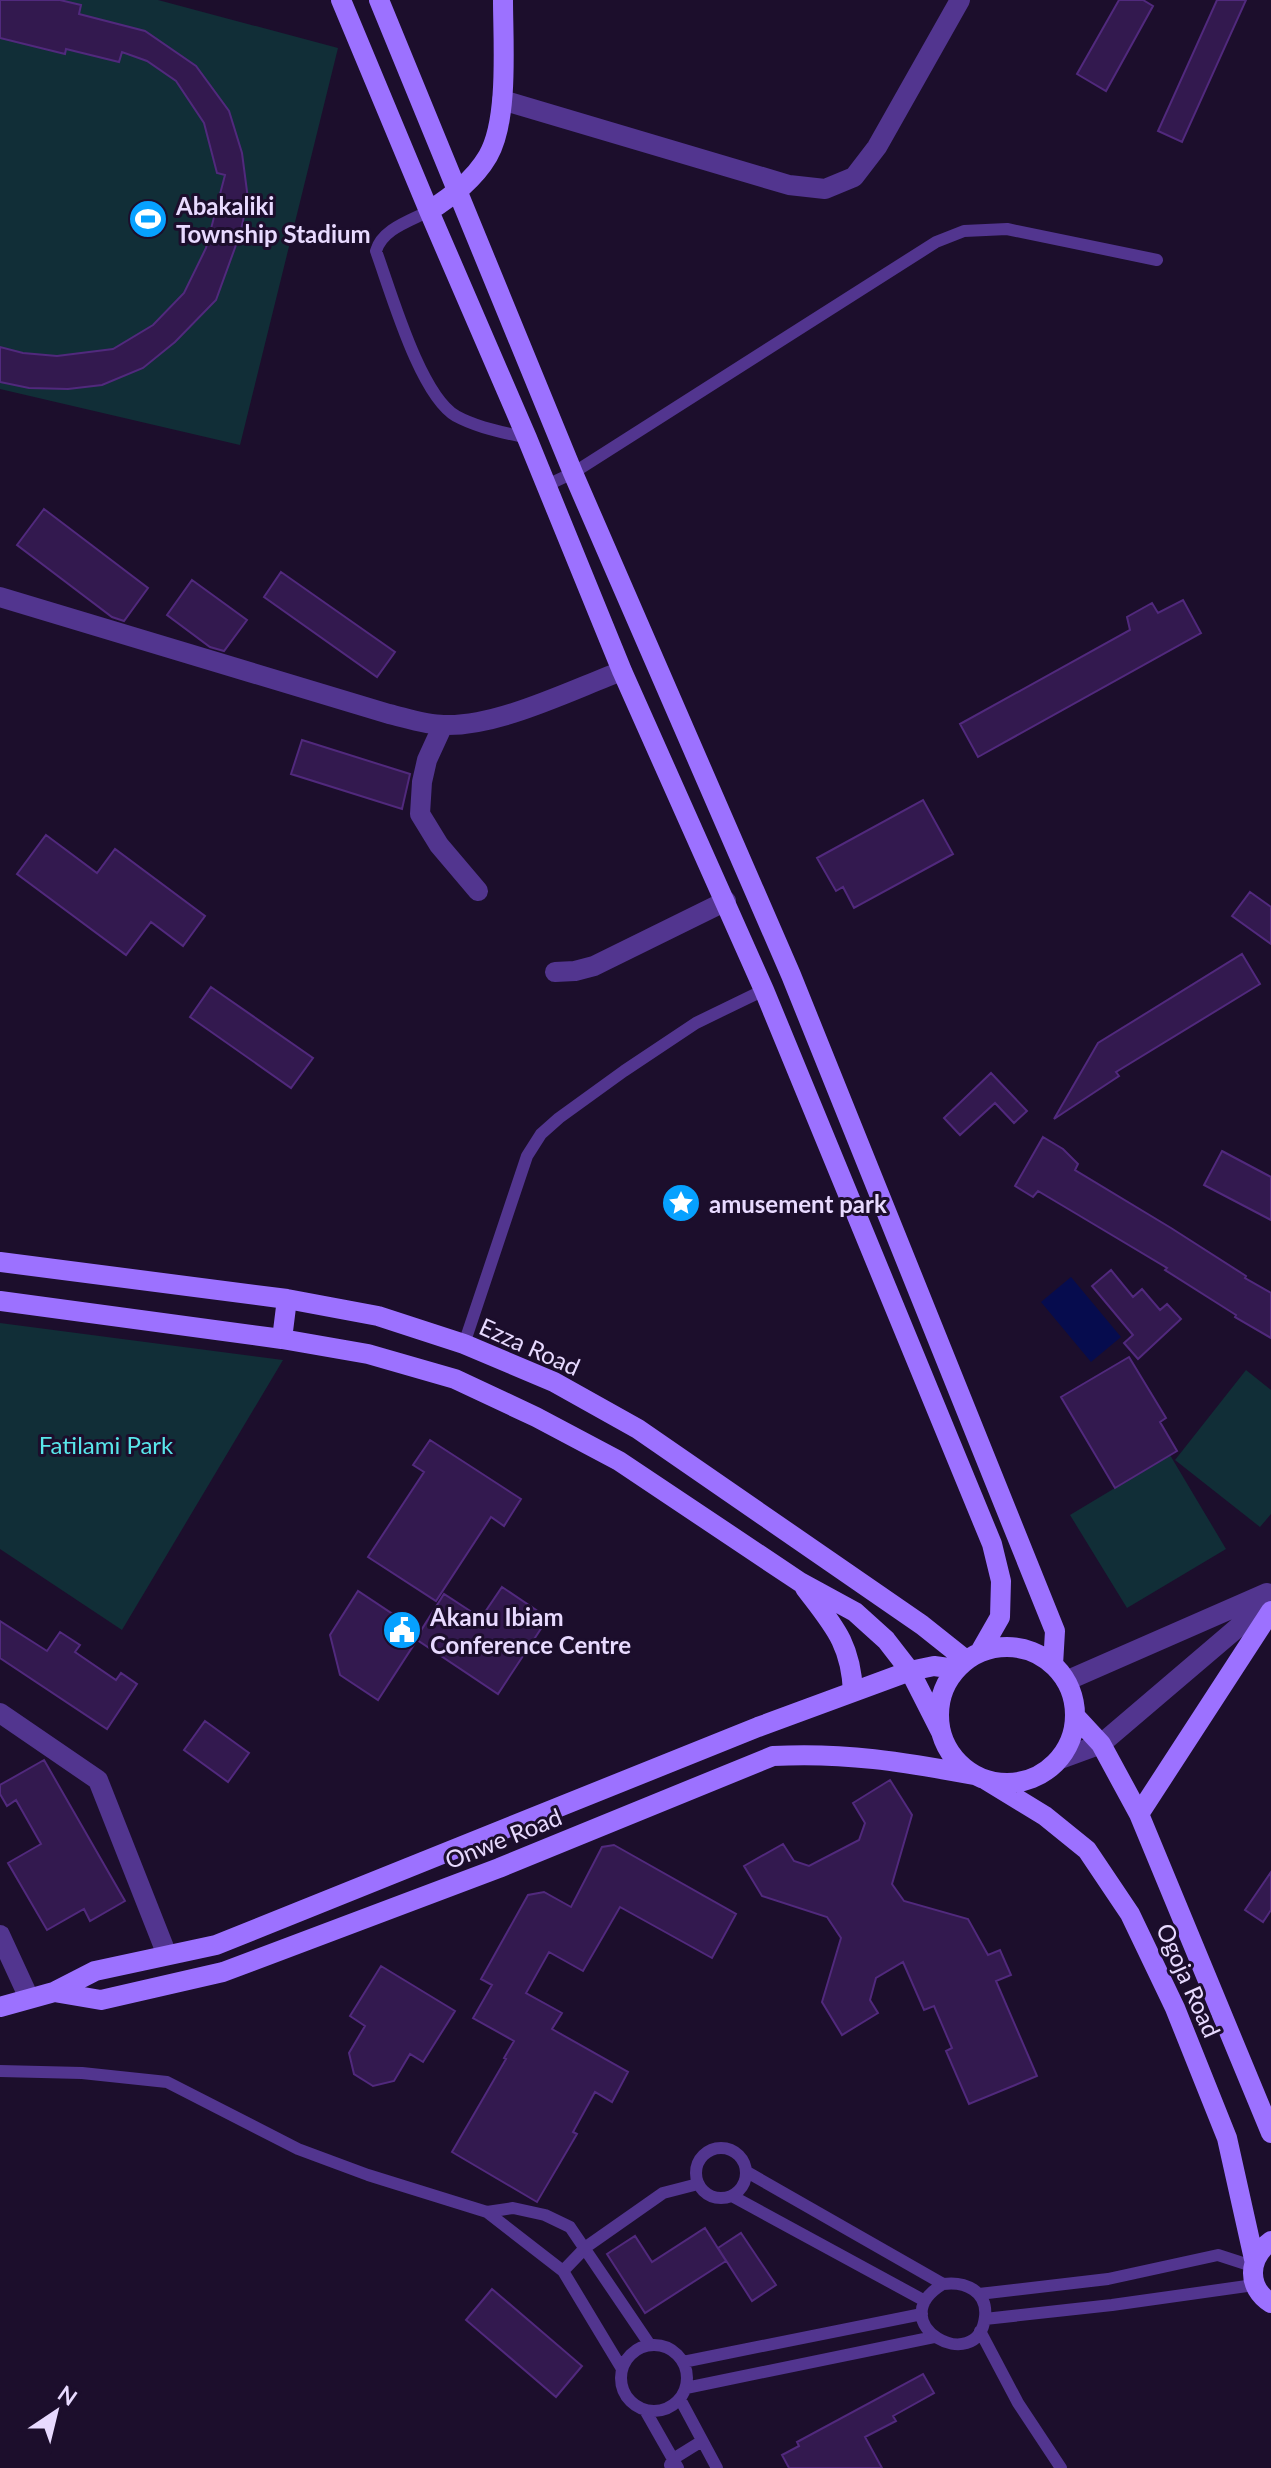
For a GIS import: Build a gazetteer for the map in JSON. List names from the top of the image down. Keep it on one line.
{"streets":{"main road":["Ezza Road","Onwe Road","Ogoja Road"]},"crossings":[["Ezza Road","Onwe Road"],["Ezza Road","Ogoja Road"],["Onwe Road","Ogoja Road"]],"parks":["Fatilami Park"],"places":{"sports":["Abakaliki Township Stadium"],"place":["amusement park"],"public building":["Akanu Ibiam Conference Centre"]},"north":"top right"}
